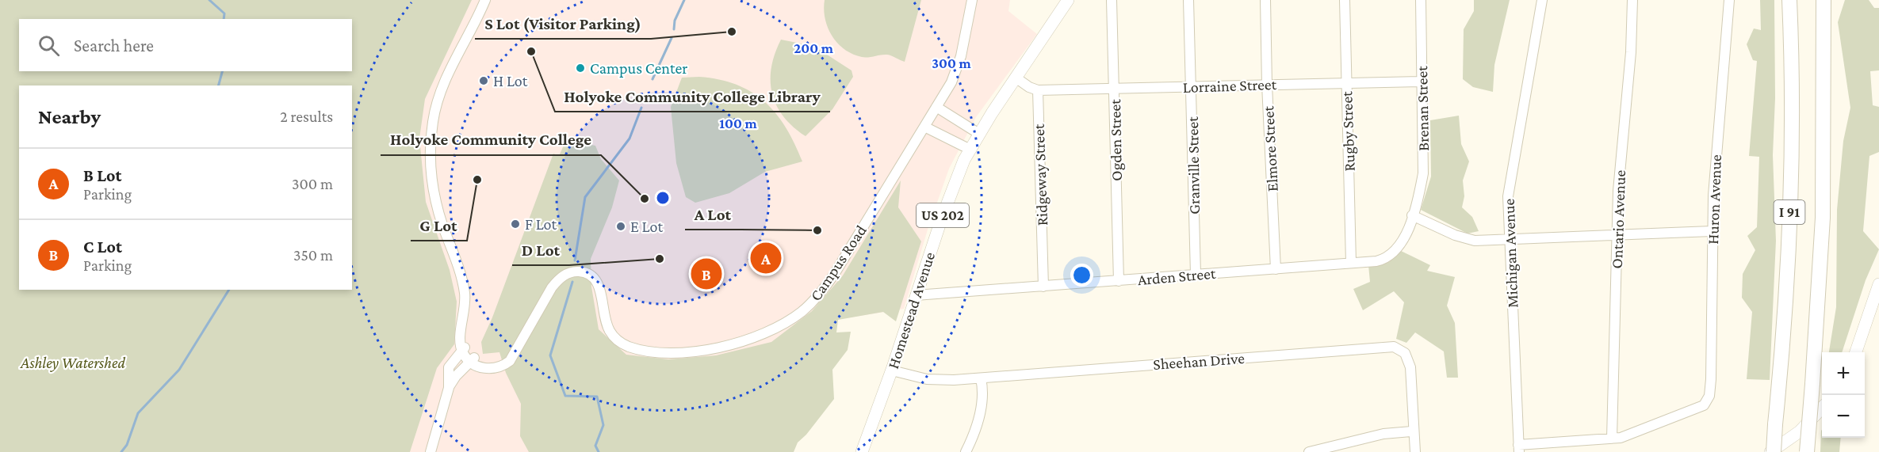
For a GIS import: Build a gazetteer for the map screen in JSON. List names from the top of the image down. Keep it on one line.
{"streets":{"highway":["I 91"],"main road":["US 202","Homestead Avenue"],"street":["Lorraine Street","Brenan Street","Rugby Street","Ogden Street","Elmore Street","Granville Street","Ridgeway Street","Huron Avenue","Ontario Avenue","Michigan Avenue","Campus Road","Arden Street","Sheehan Drive"]},"crossings":[["Lorraine Street","Brenan Street"],["Lorraine Street","Rugby Street"],["Lorraine Street","Ogden Street"],["Lorraine Street","Elmore Street"],["Lorraine Street","Granville Street"],["Lorraine Street","Ridgeway Street"],["Brenan Street","Arden Street"],["Rugby Street","Arden Street"],["Ogden Street","Arden Street"],["Elmore Street","Arden Street"],["Granville Street","Arden Street"],["Ridgeway Street","Arden Street"],["Huron Avenue","Ontario Avenue"],["Arden Street","Homestead Avenue"],["Homestead Avenue","Sheehan Drive"]],"parks":["Ashley Watershed"],"places":["S Lot (Visitor Parking)","Holyoke Community College Library","Campus Center","H Lot","G Lot","Holyoke Community College","F Lot","E Lot","A Lot","D Lot"],"page":{"search":"Search here","heading":["Nearby","2 results"],"list":[{"mark":"A","name":"B Lot","note":"Parking","value":"300 m"},{"mark":"B","name":"C Lot","note":"Parking","value":"350 m"}],"pins":["A","B"],"map_buttons":["+","−"]},"rings":["200 m","300 m","100 m"]}
